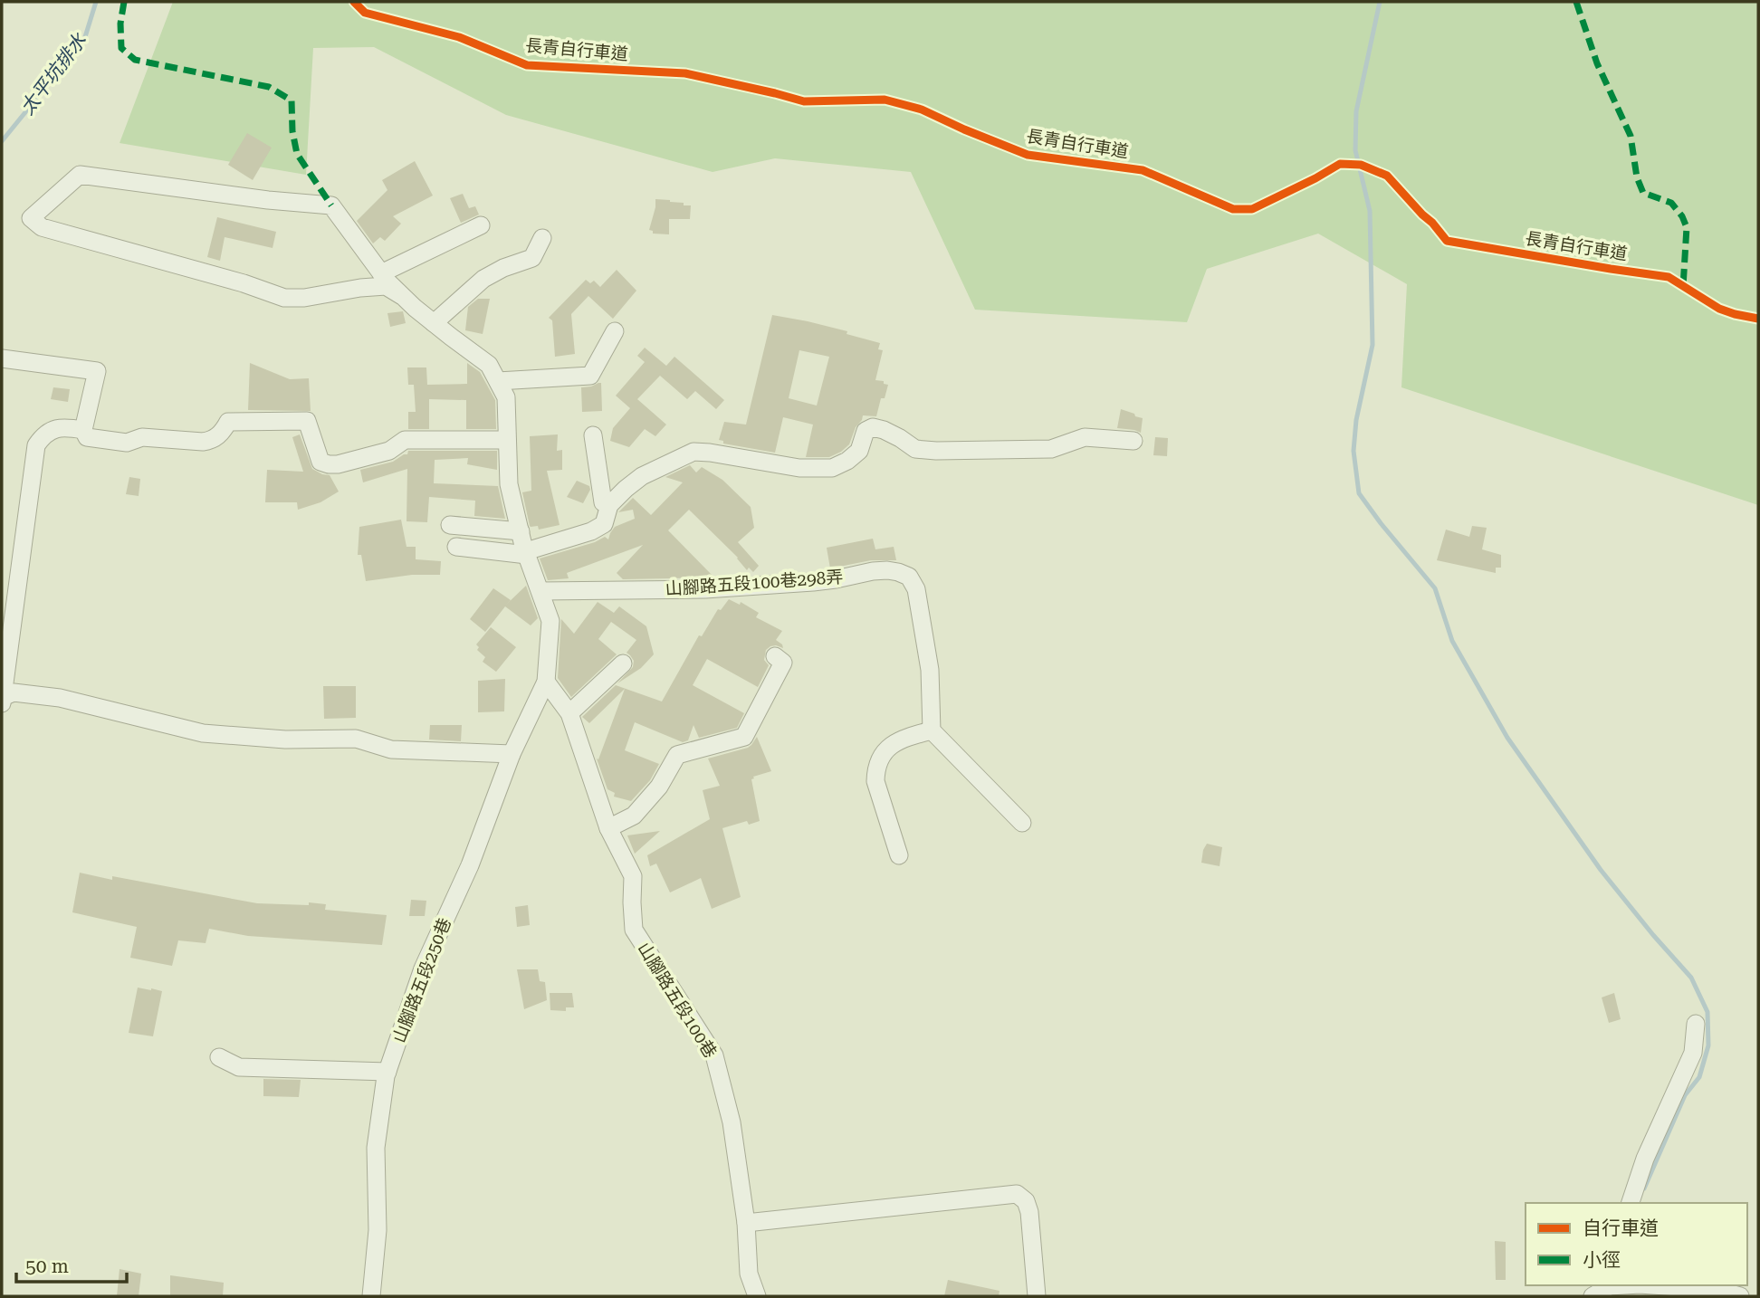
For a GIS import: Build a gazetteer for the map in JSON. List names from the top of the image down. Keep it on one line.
{"streets":{"lane":["山腳路五段100巷298弄","山腳路五段250巷","山腳路五段100巷"],"cycle path":["長青自行車道"]},"crossings":[["山腳路五段250巷","山腳路五段100巷"]],"water":["太平坑排水"],"legend":["自行車道","小徑"],"scale_bar":"50 m"}
